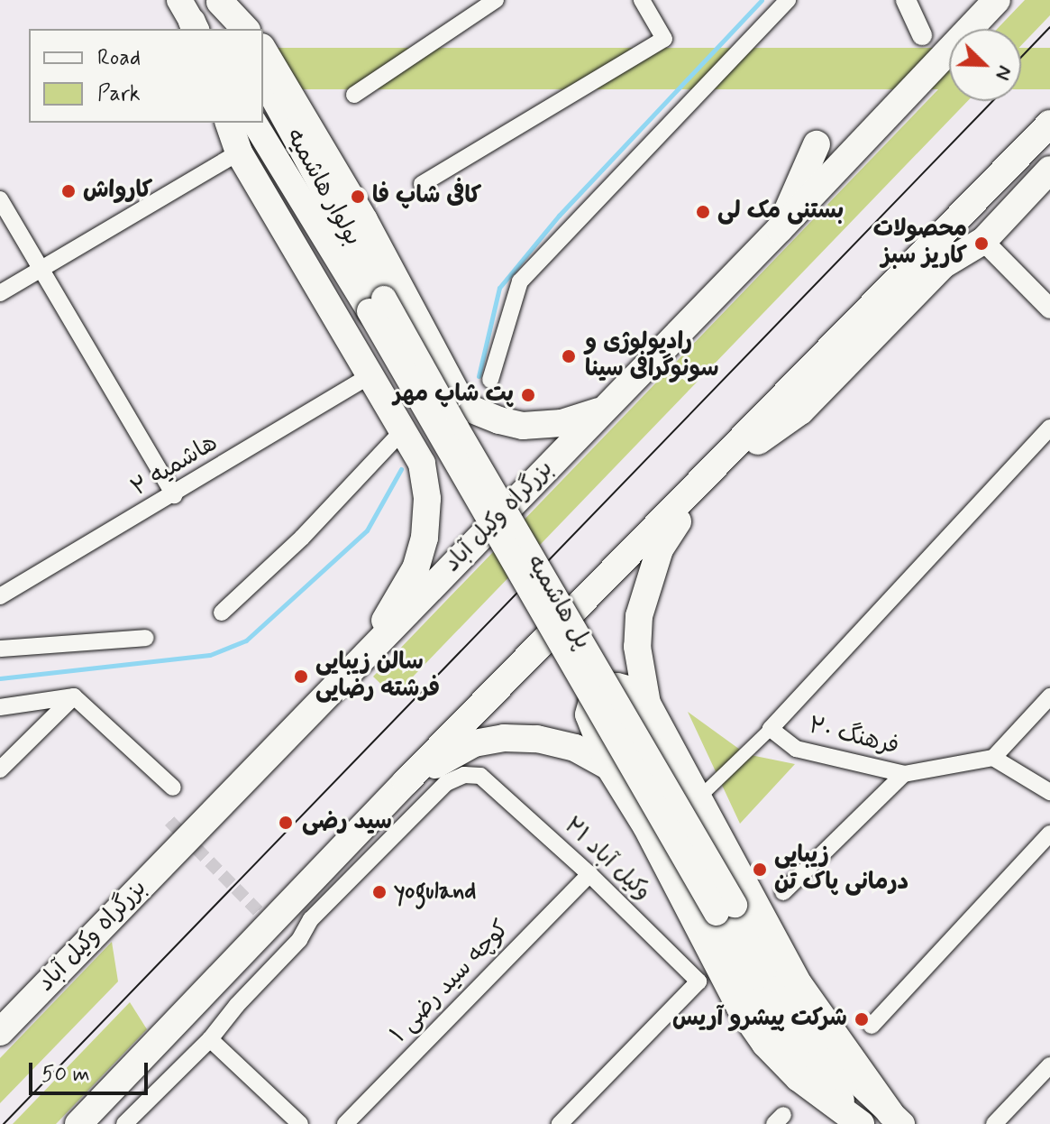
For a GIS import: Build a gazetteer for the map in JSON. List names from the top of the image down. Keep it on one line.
{"streets":{"highway":["بزرگراه وکیل آباد"],"main road":["بولوار هاشمیه","پل هاشمیه"],"street":["هاشمیه ۲","فرهنگ ۲۰","۲۱ وکیل آباد","کوچه سید رضی ۱"]},"crossings":[["بولوار هاشمیه","پل هاشمیه"],["۲۱ وکیل آباد","کوچه سید رضی ۱"]],"places":["کارواش","کافی شاپ فا","بستنی مک لی","محصولات کاریز سبز","رادیولوژی و سونوگرافی سینا","پت شاپ مهر","سالن زیبایی فرشته رضایی","سید رضی","زیبایی درمانی پاک تن","yoguland","شرکت پیشرو آریس"],"legend":["Road","Park"],"scale_bar":"50 m","north":"bottom right"}
